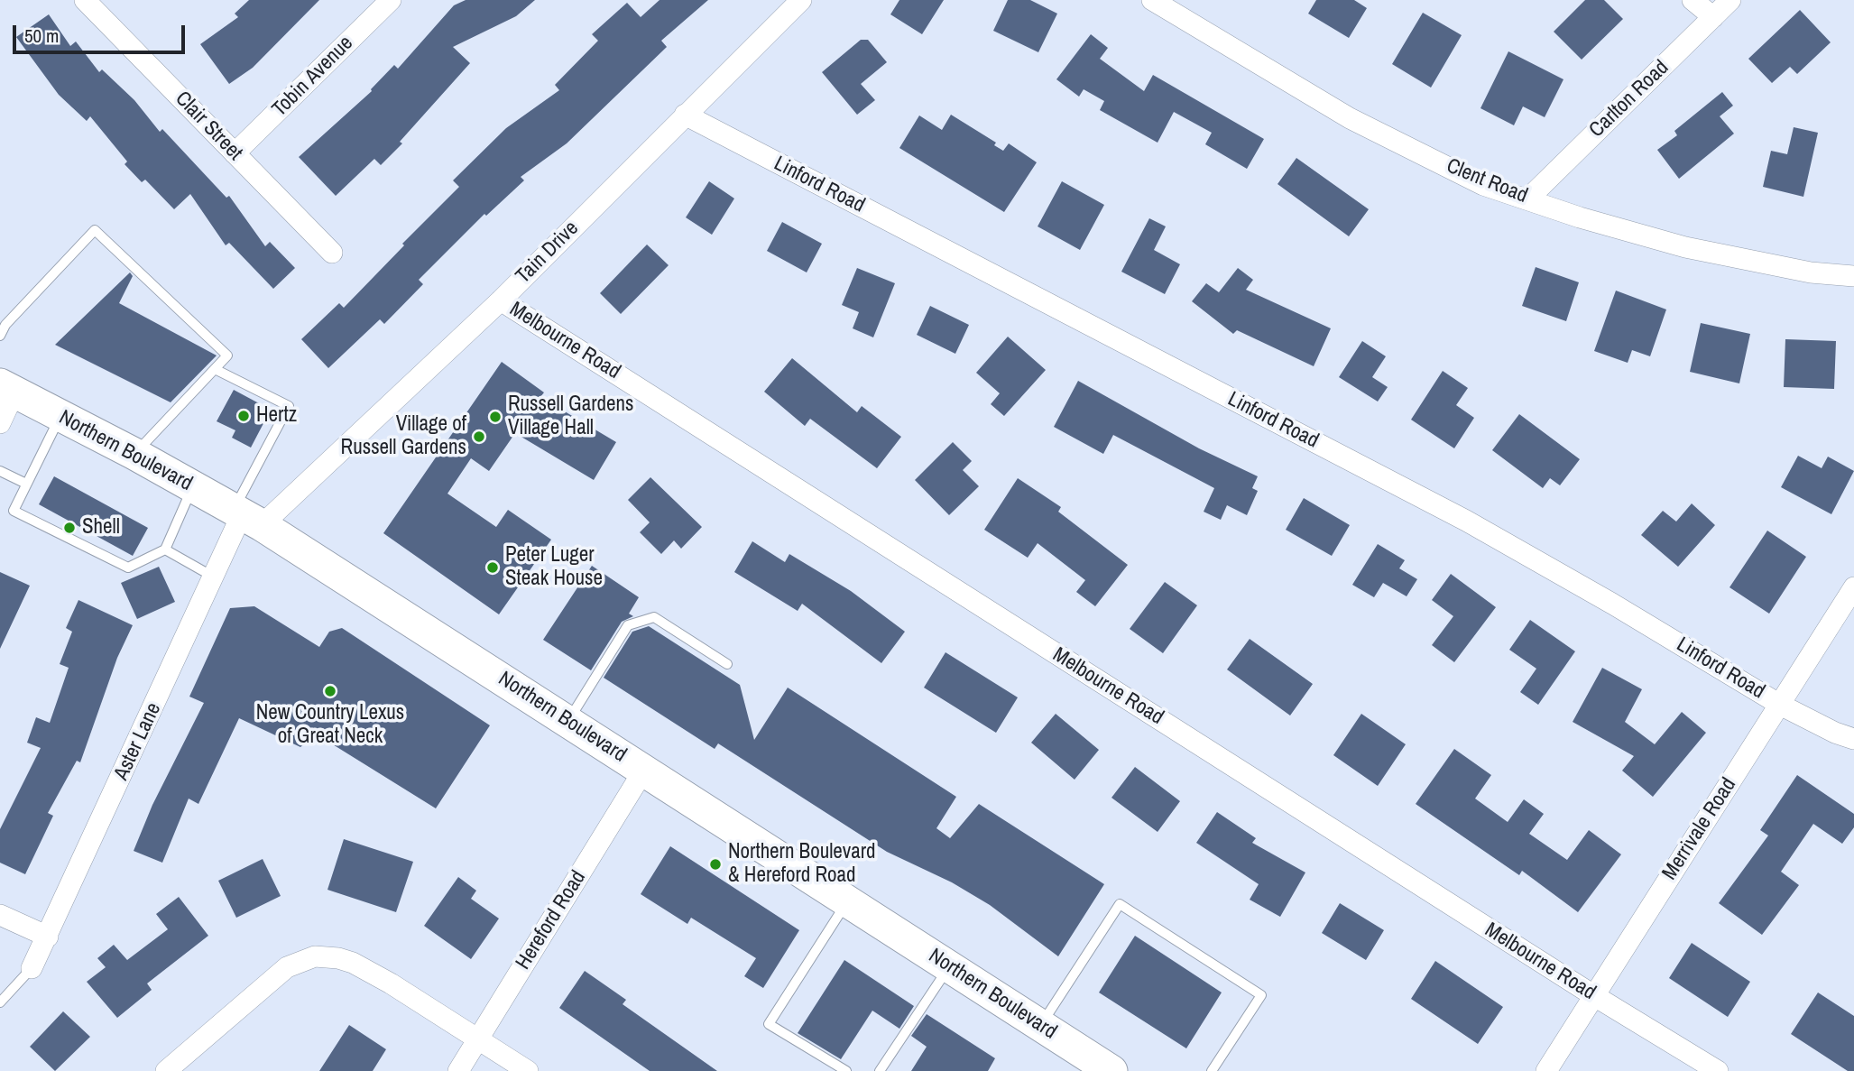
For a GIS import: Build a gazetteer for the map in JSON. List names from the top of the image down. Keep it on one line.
{"streets":{"main road":["Northern Boulevard"],"street":["Tobin Avenue","Carlton Road","Clair Street","Clent Road","Linford Road","Tain Drive","Melbourne Road","Aster Lane","Merrivale Road","Hereford Road"]},"crossings":[["Tobin Avenue","Clair Street"],["Carlton Road","Clent Road"],["Linford Road","Tain Drive"],["Linford Road","Merrivale Road"],["Tain Drive","Melbourne Road"],["Tain Drive","Northern Boulevard"],["Tain Drive","Aster Lane"],["Melbourne Road","Merrivale Road"],["Northern Boulevard","Aster Lane"],["Northern Boulevard","Hereford Road"]],"places":["Hertz","Russell Gardens Village Hall","Village of Russell Gardens","Shell","Peter Luger Steak House","New Country Lexus of Great Neck","Northern Boulevard & Hereford Road"],"scale_bar":"50 m"}
